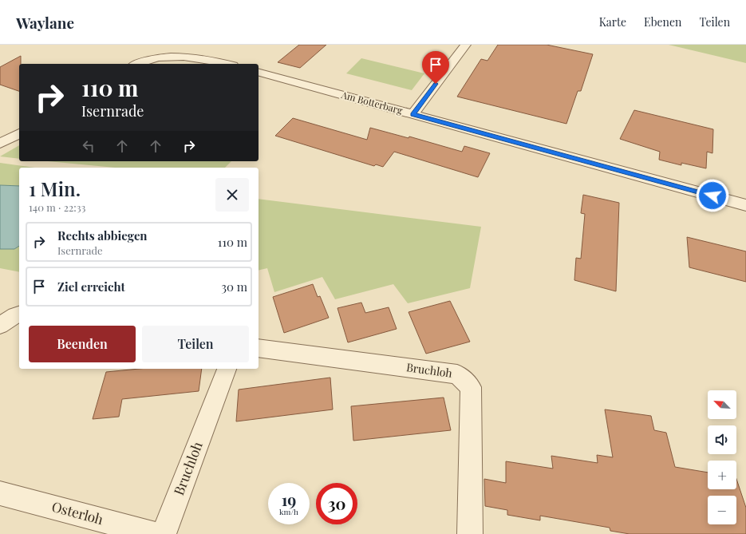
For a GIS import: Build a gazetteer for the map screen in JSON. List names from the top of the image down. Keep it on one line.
{"streets":{"street":["Am Botterbarg","Bruchloh","Osterloh"]},"north":"top left","page":{"header":"Waylane","nav":["Karte","Ebenen","Teilen"],"turn":["110 m","Isernrade"],"heading":["1 Min.","140 m · 22:33"],"list":[{"name":"Rechts abbiegen","note":"Isernrade","value":"110 m"},{"name":"Ziel erreicht","value":"30 m"}],"buttons":["Beenden","Teilen"],"map_buttons":["+","−"],"speed":"19 km/h","limit":"30"}}
